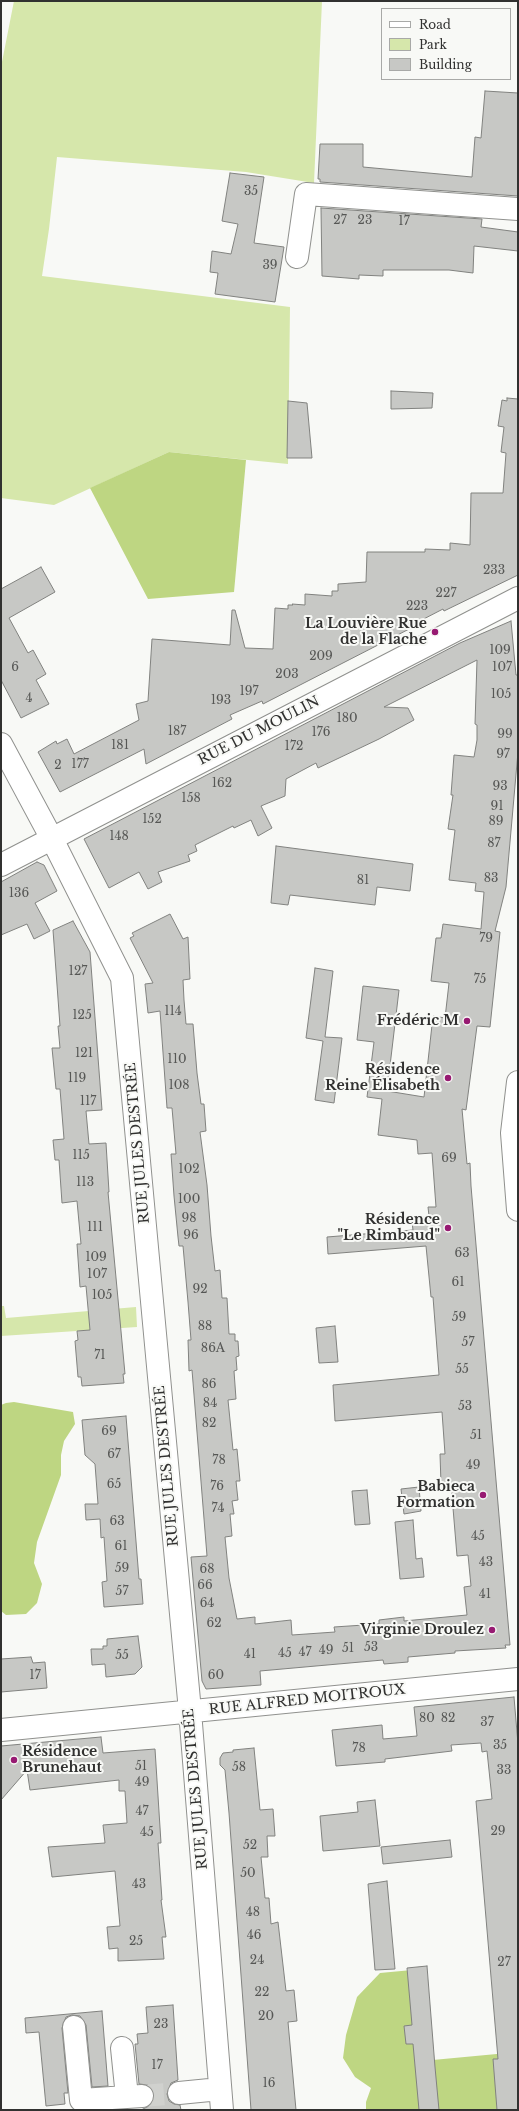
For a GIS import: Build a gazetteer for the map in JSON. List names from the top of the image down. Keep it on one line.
{"streets":{"street":["RUE DU MOULIN","RUE JULES DESTRÉE","RUE ALFRED MOITROUX"]},"crossings":[["RUE DU MOULIN","RUE JULES DESTRÉE"],["RUE JULES DESTRÉE","RUE ALFRED MOITROUX"]],"places":["La Louvière Rue de la Flache","Frédéric M","Résidence Reine Élisabeth","Résidence \"Le Rimbaud\"","Babieca Formation","Virginie Droulez","Résidence Brunehaut"],"house_numbers":["35","27","23","17","39","233","227","223","109","209","6","107","203","197","105","4","193","180","187","176","99","181","172","97","177","2","162","93","158","91","152","89","148","87","83","81","136","79","127","75","114","125","121","110","119","108","117","115","69","102","113","100","98","111","96","63","109","107","61","92","105","59","88","57","86A","71","55","86","84","53","82","69","51","67","78","49","65","76","74","63","45","61","43","59","68","66","57","41","64","62","53","51","49","47","45","41","55","17","60","80","82","37","35","78","51","58","33","49","47","29","45","52","50","43","48","46","25","24","27","22","20","23","17","16"],"legend":["Road","Park","Building"]}
